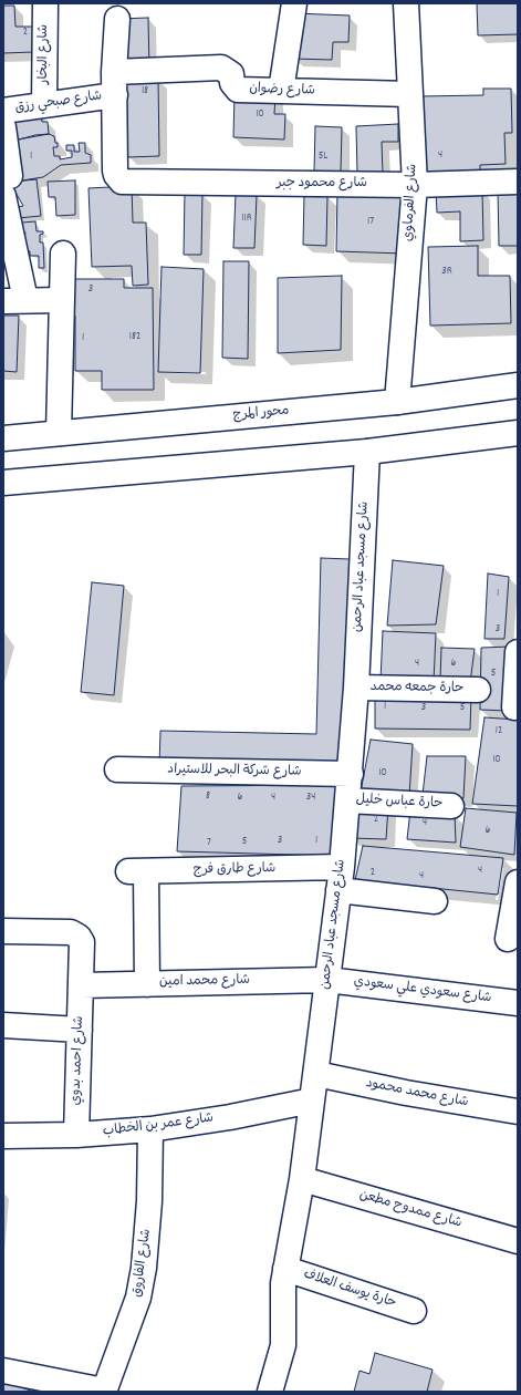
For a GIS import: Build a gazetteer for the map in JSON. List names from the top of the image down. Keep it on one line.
{"streets":{"street":["شارع البخار","شارع رضوان","شارع صبحي رزق","شارع محمود جبر","شارع الفرماوي","محور المرج","شارع مسجد عباد الرحمن","حارة جمعه محمد","شارع شركة البحر للاستيراد","حارة عباس خليل","شارع طارق فرج","شارع محمد امين","شارع سعودي علي سعودي","شارع احمد بدوي","شارع محمد محمود","شارع عمر بن الخطاب","شارع ممدوح مطعن","شارع الفاروق","حارة يوسف العلاف"]},"crossings":[["شارع البخار","شارع صبحي رزق"],["شارع رضوان","شارع صبحي رزق"],["شارع رضوان","شارع محمود جبر"],["شارع رضوان","شارع الفرماوي"],["شارع صبحي رزق","شارع محمود جبر"],["شارع محمود جبر","شارع الفرماوي"],["شارع الفرماوي","محور المرج"],["شارع مسجد عباد الرحمن","حارة جمعه محمد"],["شارع مسجد عباد الرحمن","شارع شركة البحر للاستيراد"],["شارع مسجد عباد الرحمن","حارة عباس خليل"],["شارع مسجد عباد الرحمن","شارع طارق فرج"],["شارع مسجد عباد الرحمن","شارع محمد امين"],["شارع مسجد عباد الرحمن","شارع سعودي علي سعودي"],["شارع مسجد عباد الرحمن","شارع محمد محمود"],["شارع مسجد عباد الرحمن","شارع عمر بن الخطاب"],["شارع مسجد عباد الرحمن","شارع ممدوح مطعن"],["شارع مسجد عباد الرحمن","حارة يوسف العلاف"],["شارع طارق فرج","شارع محمد امين"],["شارع محمد امين","شارع سعودي علي سعودي"],["شارع محمد امين","شارع احمد بدوي"],["شارع احمد بدوي","شارع عمر بن الخطاب"],["شارع عمر بن الخطاب","شارع الفاروق"]],"house_numbers":["2","18","10","4","1","5L","11R","17","3R","3","182","1","1","3","4","6","5","1","3","5","12","10","10","8","6","4","34","2","4","6","3","1","5","7","4","2","4"]}
